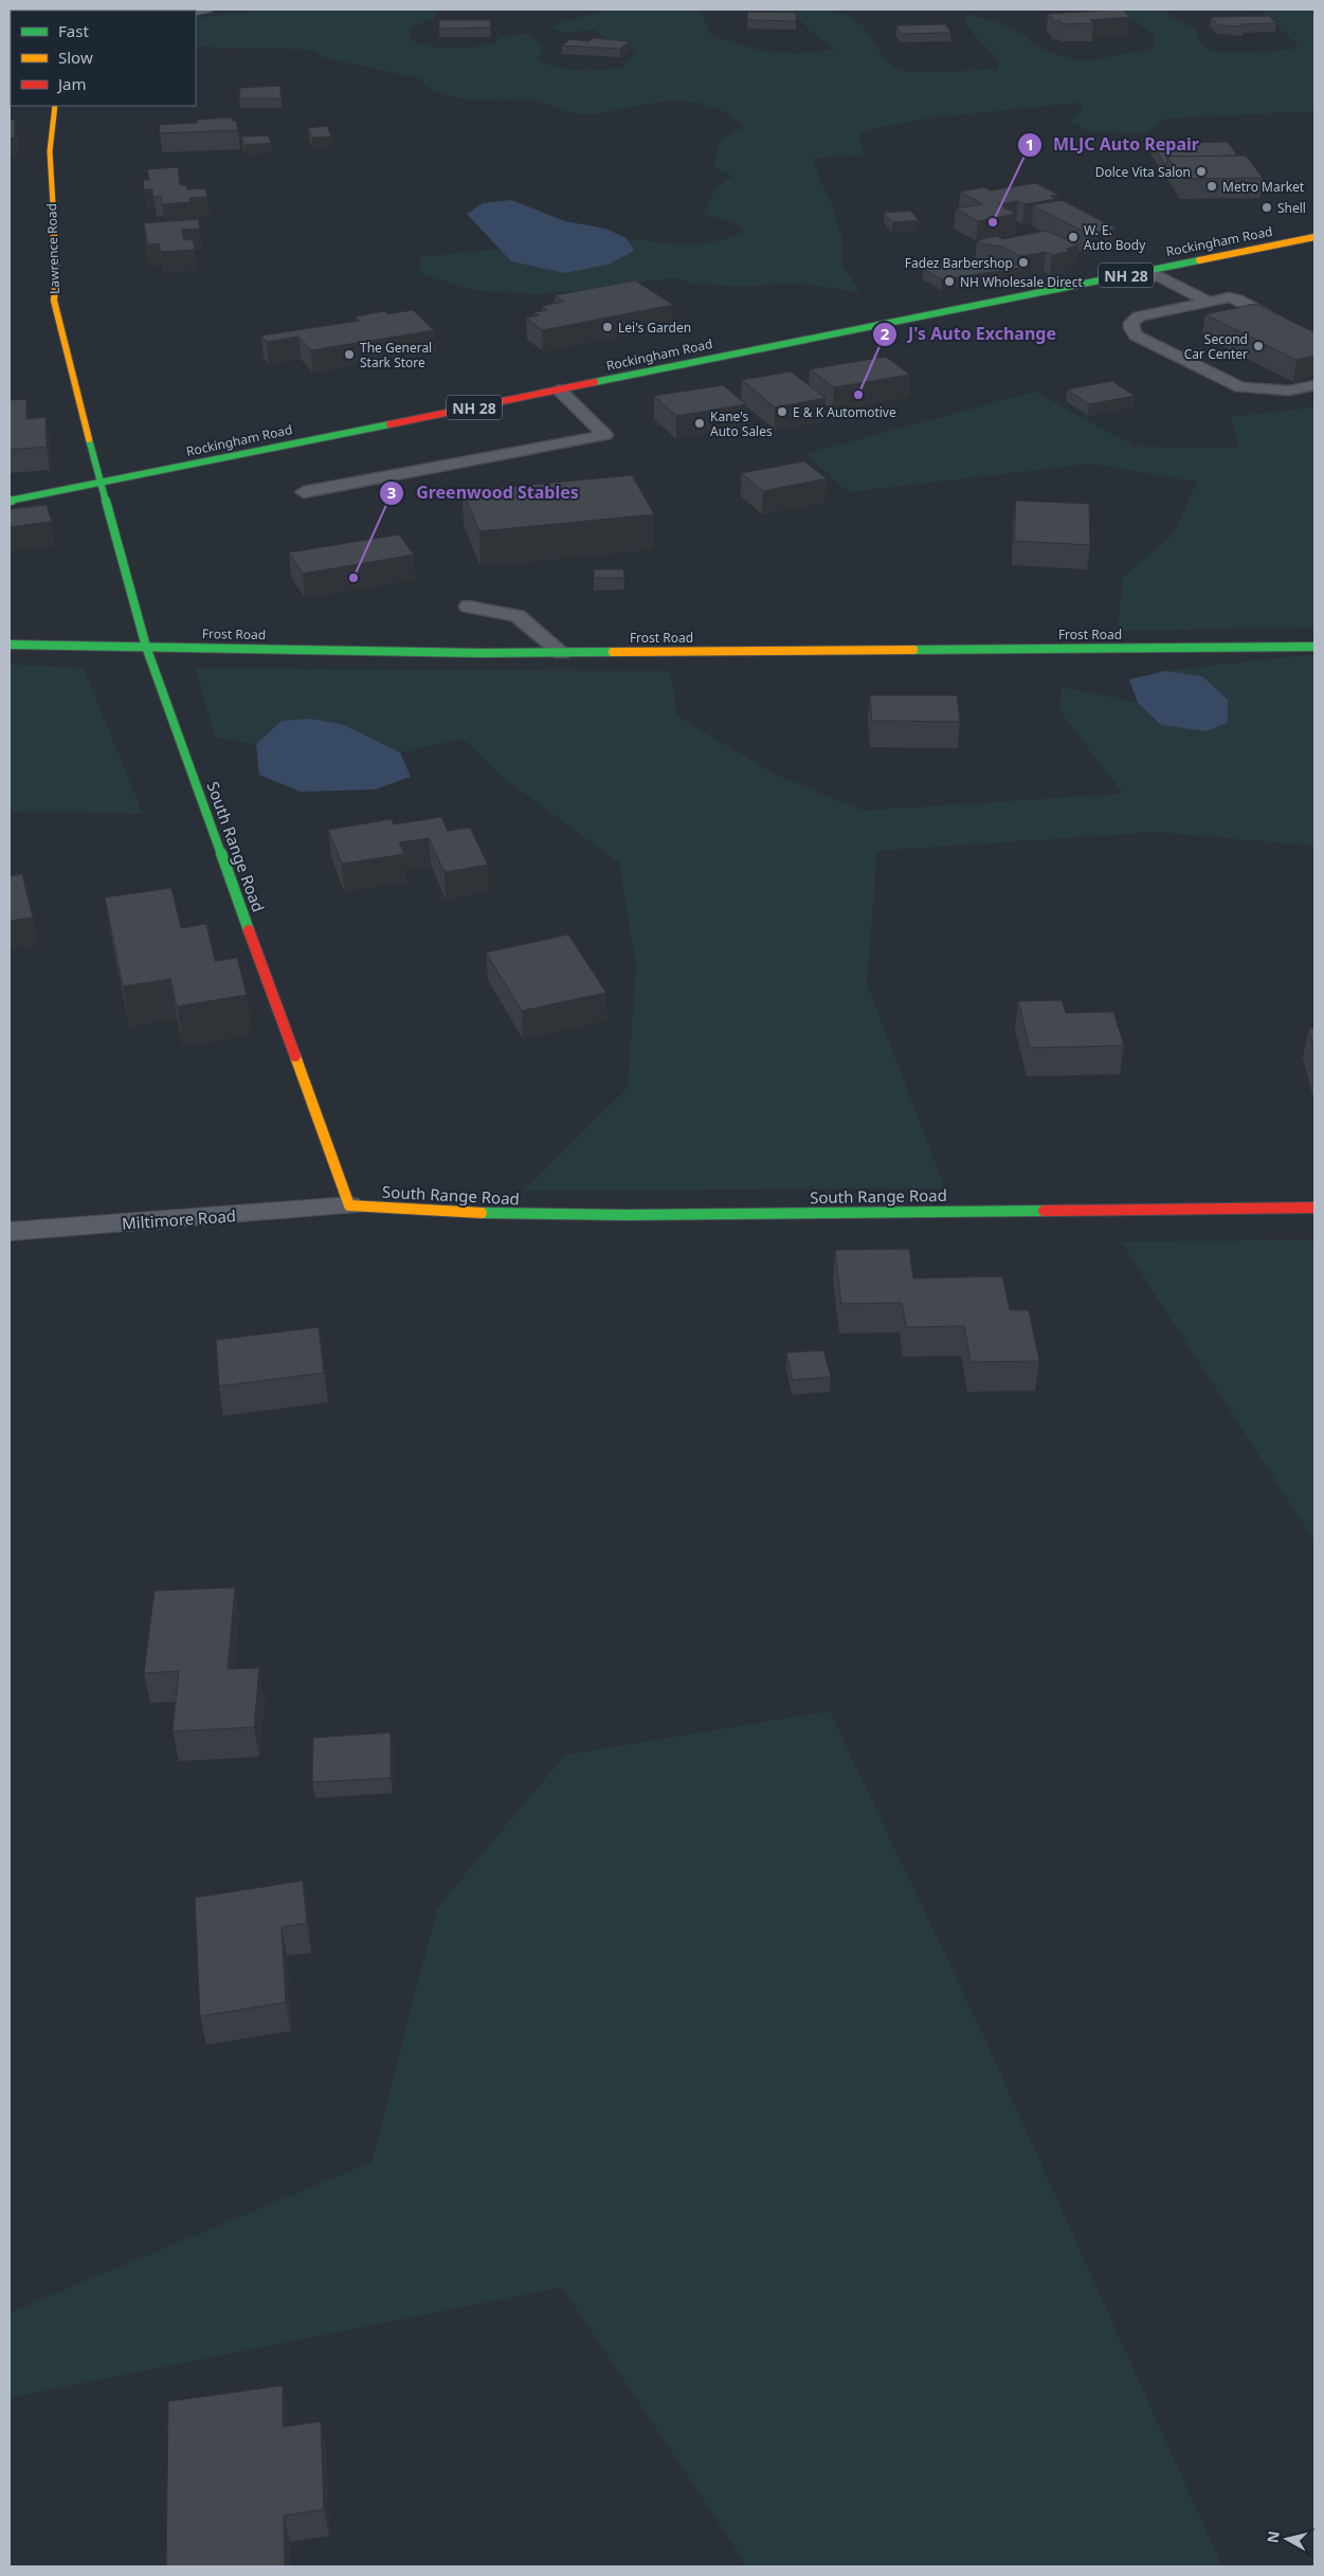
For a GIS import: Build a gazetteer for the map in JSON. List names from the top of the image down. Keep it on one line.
{"streets":{"street":["Rockingham Road","Lawrence Road","NH 28","Frost Road","South Range Road","Miltimore Road"]},"crossings":[["Rockingham Road","Lawrence Road"],["Rockingham Road","South Range Road"],["Lawrence Road","South Range Road"],["Frost Road","South Range Road"],["South Range Road","Miltimore Road"]],"places":["Dolce Vita Salon","Metro Market","Shell","MLJC Auto Repair","W. E. Auto Body","Fadez Barbershop","NH Wholesale Direct","Lei's Garden","Second Car Center","The General Stark Store","J's Auto Exchange","E & K Automotive","Kane's Auto Sales","Greenwood Stables"],"legend":["Fast","Slow","Jam"],"north":"left"}
